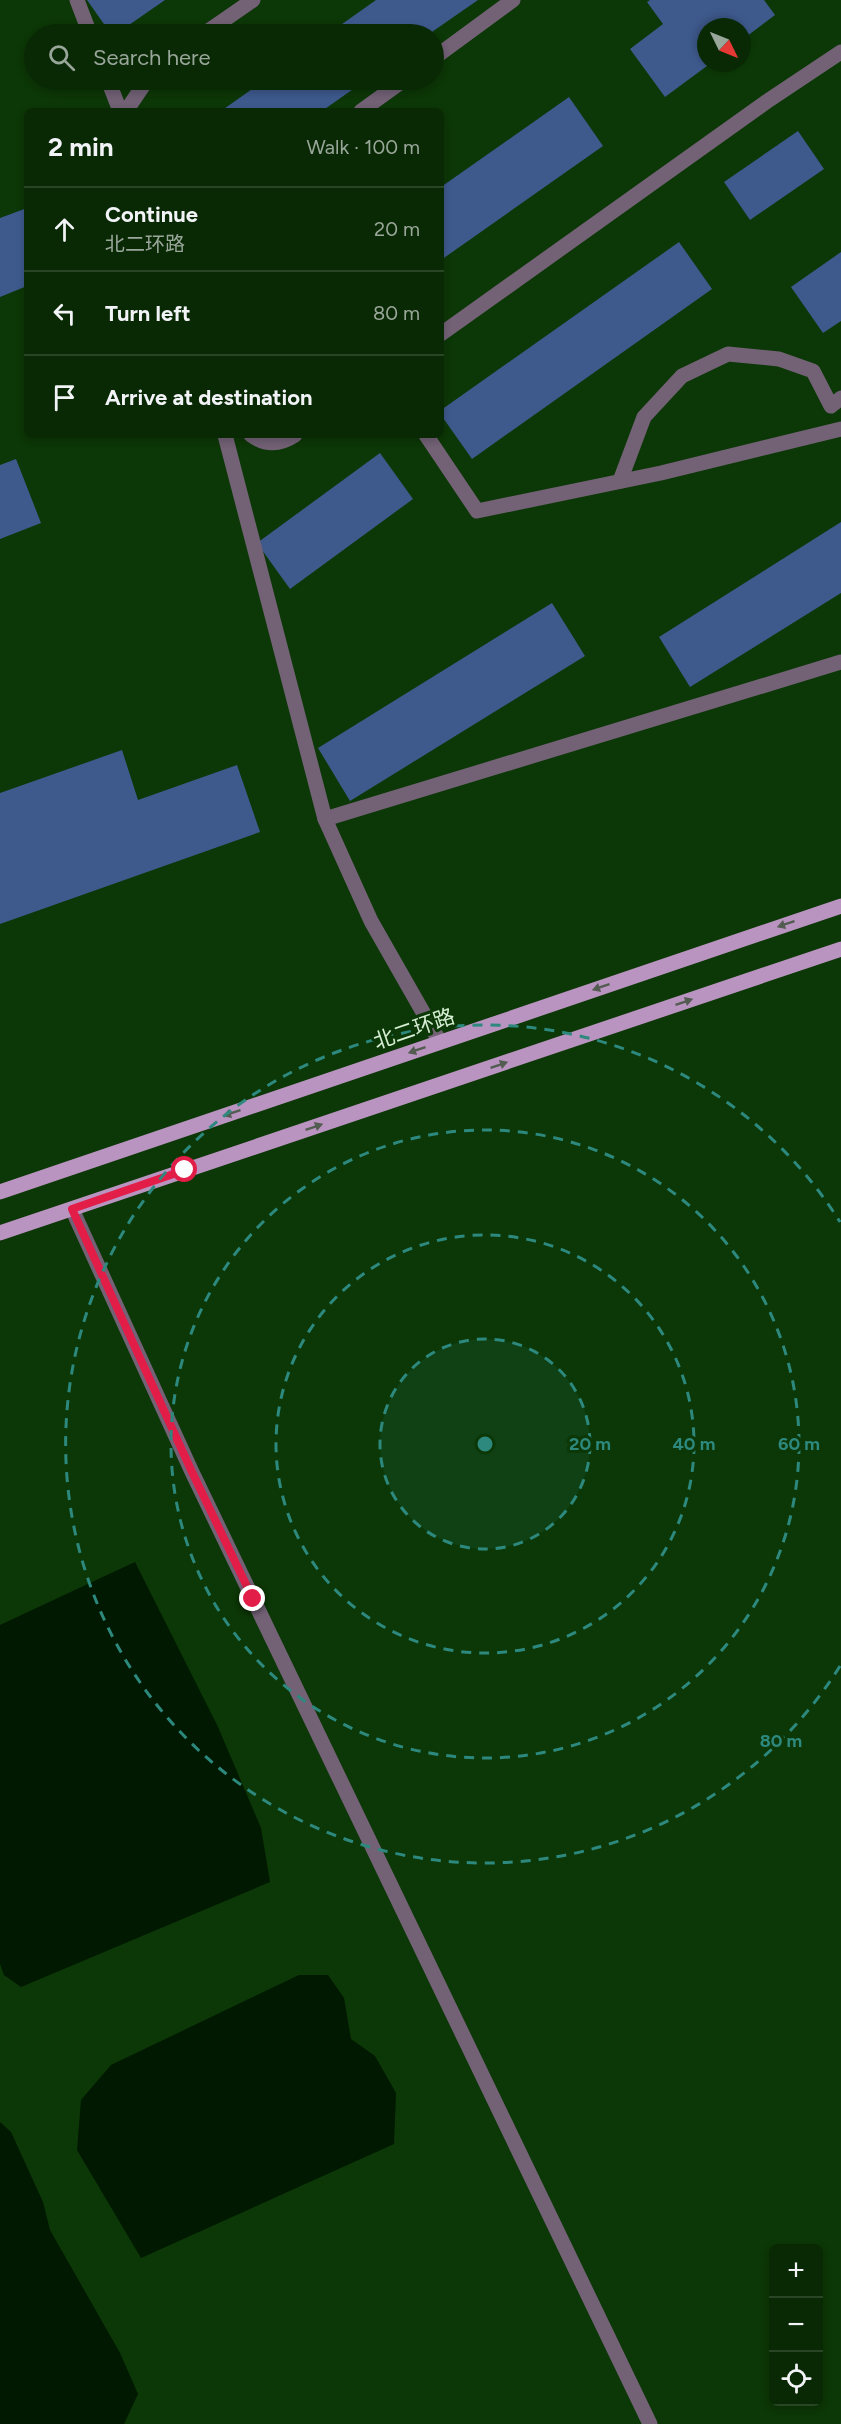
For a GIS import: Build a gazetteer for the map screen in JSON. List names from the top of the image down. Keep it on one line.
{"streets":{"main road":["北二环路"]},"north":"bottom right","page":{"search":"Search here","heading":["2 min","Walk · 100 m"],"list":[["Continue","北二环路","20 m"],["Turn left","80 m"],"Arrive at destination"],"map_buttons":["+","−"]},"rings":["20 m","40 m","60 m","80 m"]}
